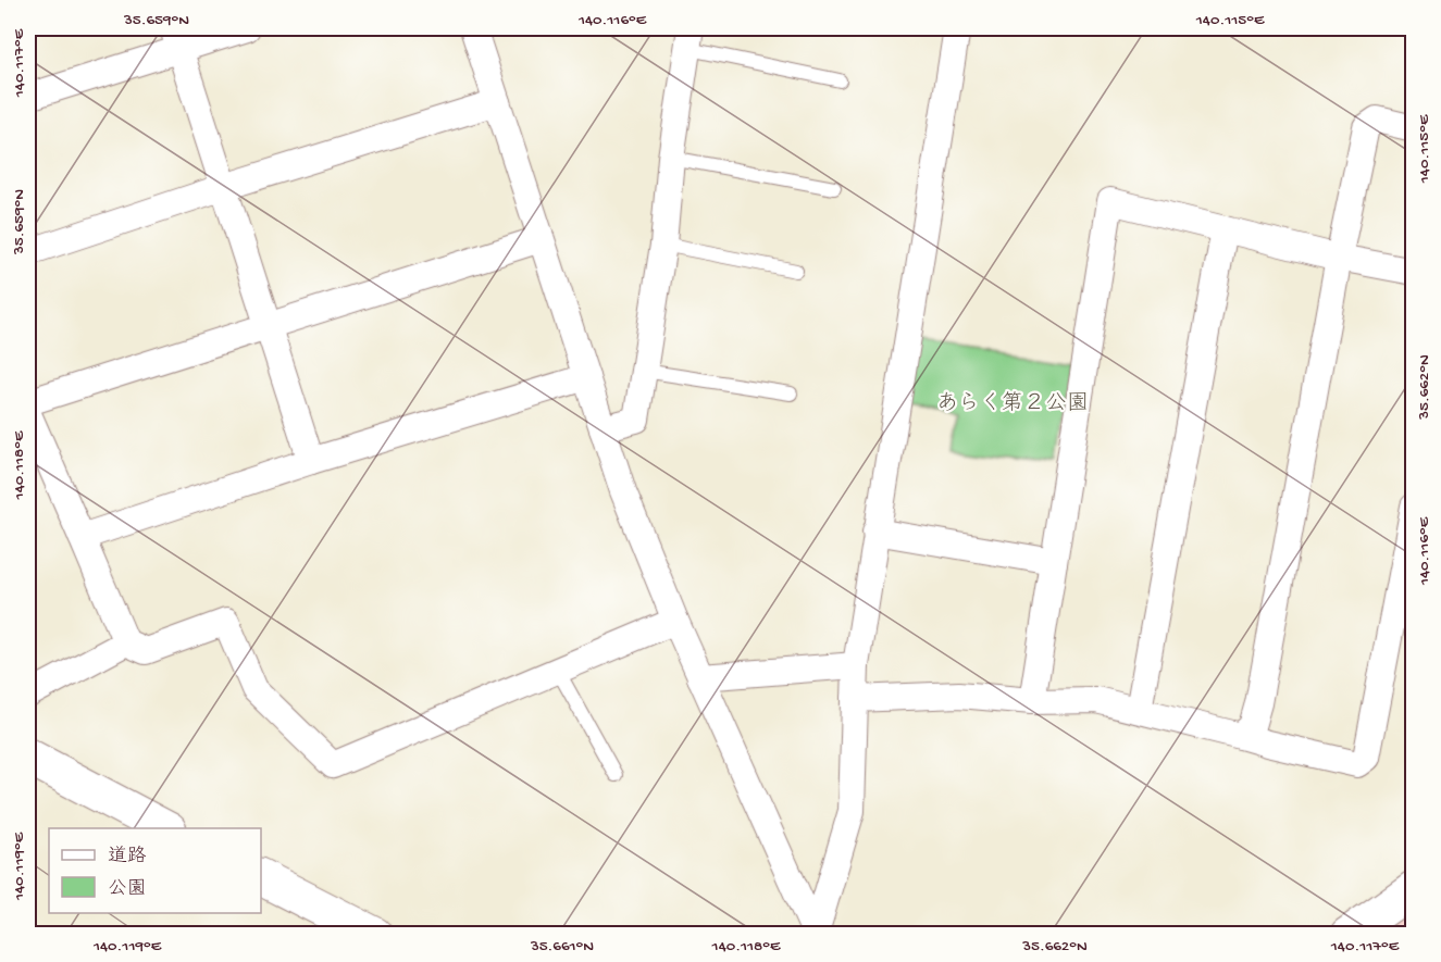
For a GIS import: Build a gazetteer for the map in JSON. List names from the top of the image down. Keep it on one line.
{"parks":["あらく第２公園"],"legend":["道路","公園"],"coordinates":["35.659°N","140.116°E","140.115°E","140.117°E","35.662°N","140.118°E","140.119°E","35.661°N"]}
